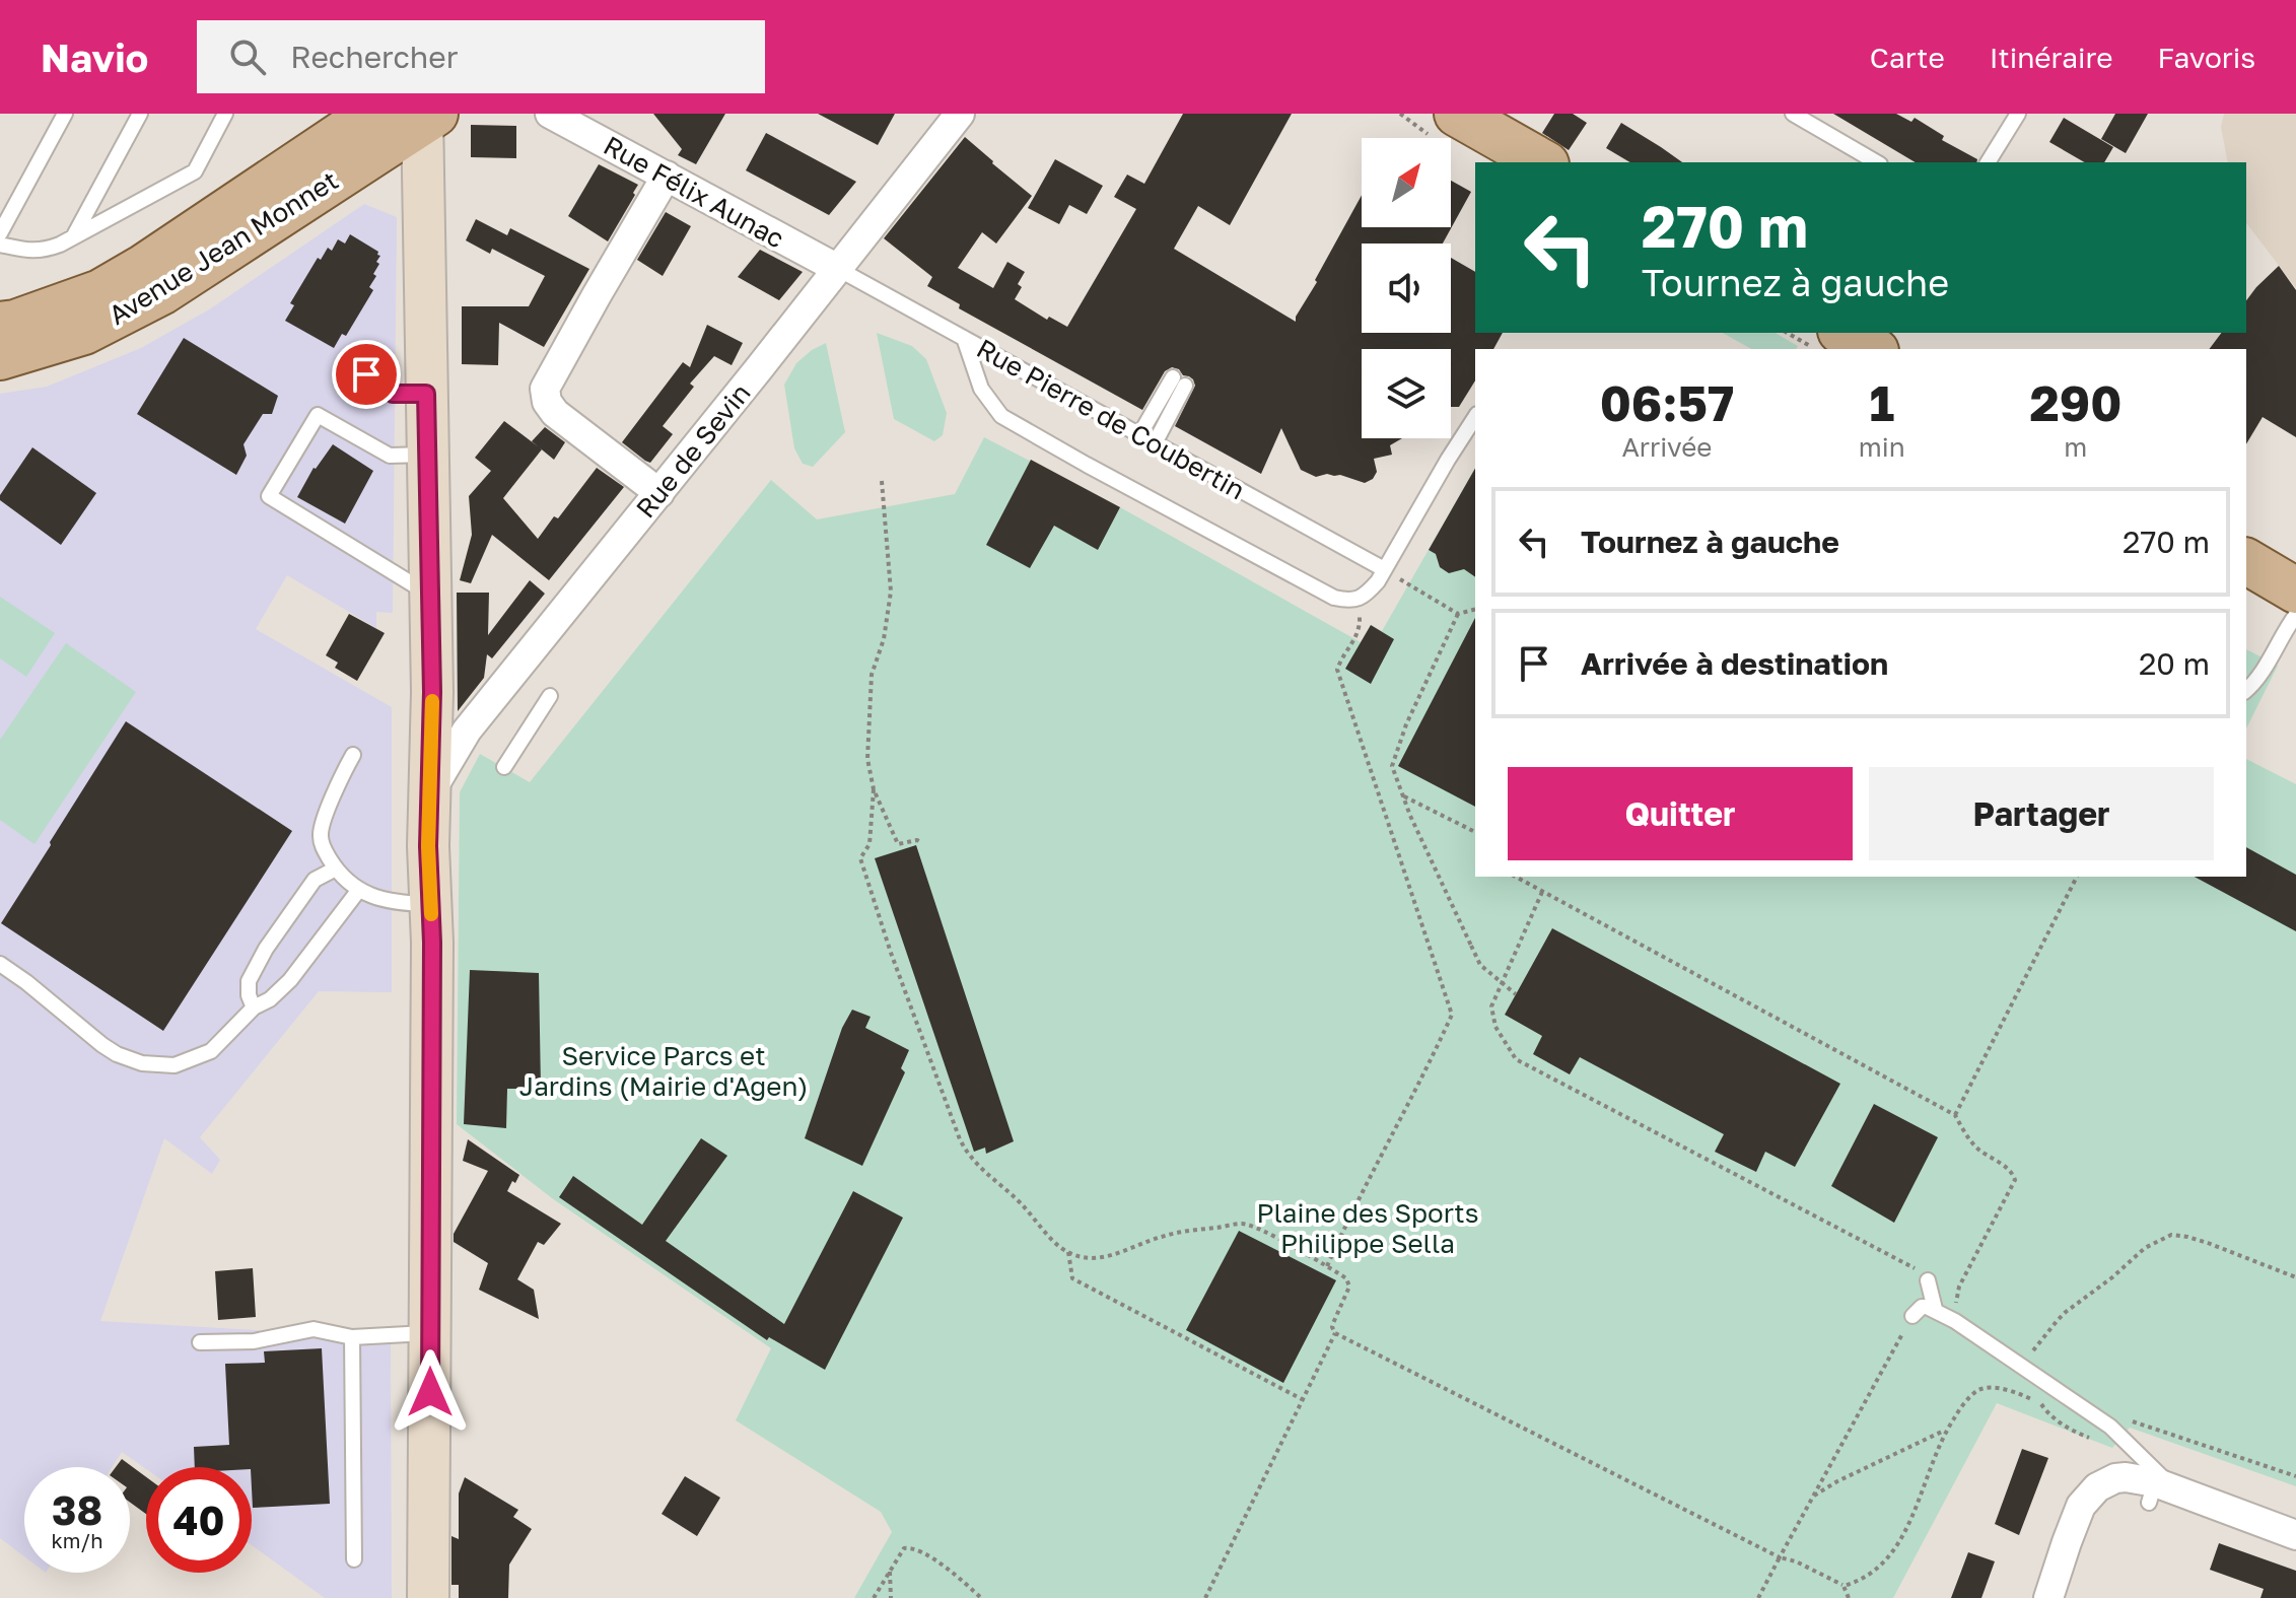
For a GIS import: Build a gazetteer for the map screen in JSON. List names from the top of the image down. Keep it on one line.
{"streets":{"main road":["Avenue Jean Monnet"],"street":["Rue Félix Aunac","Rue de Sevin"],"lane":["Rue Pierre de Coubertin"]},"crossings":[["Rue Félix Aunac","Rue Pierre de Coubertin"],["Rue Félix Aunac","Rue de Sevin"],["Rue Pierre de Coubertin","Rue de Sevin"]],"parks":["Service Parcs et Jardins (Mairie d'Agen)","Plaine des Sports Philippe Sella"],"north":"top right","page":{"header":"Navio","search":"Rechercher","nav":["Carte","Itinéraire","Favoris"],"turn":["270 m","Tournez à gauche"],"eta":["06:57","Arrivée","1","min","290","m"],"list":[{"name":"Tournez à gauche","value":"270 m"},{"name":"Arrivée à destination","value":"20 m"}],"buttons":["Quitter","Partager"],"speed":"38 km/h","limit":"40"}}
